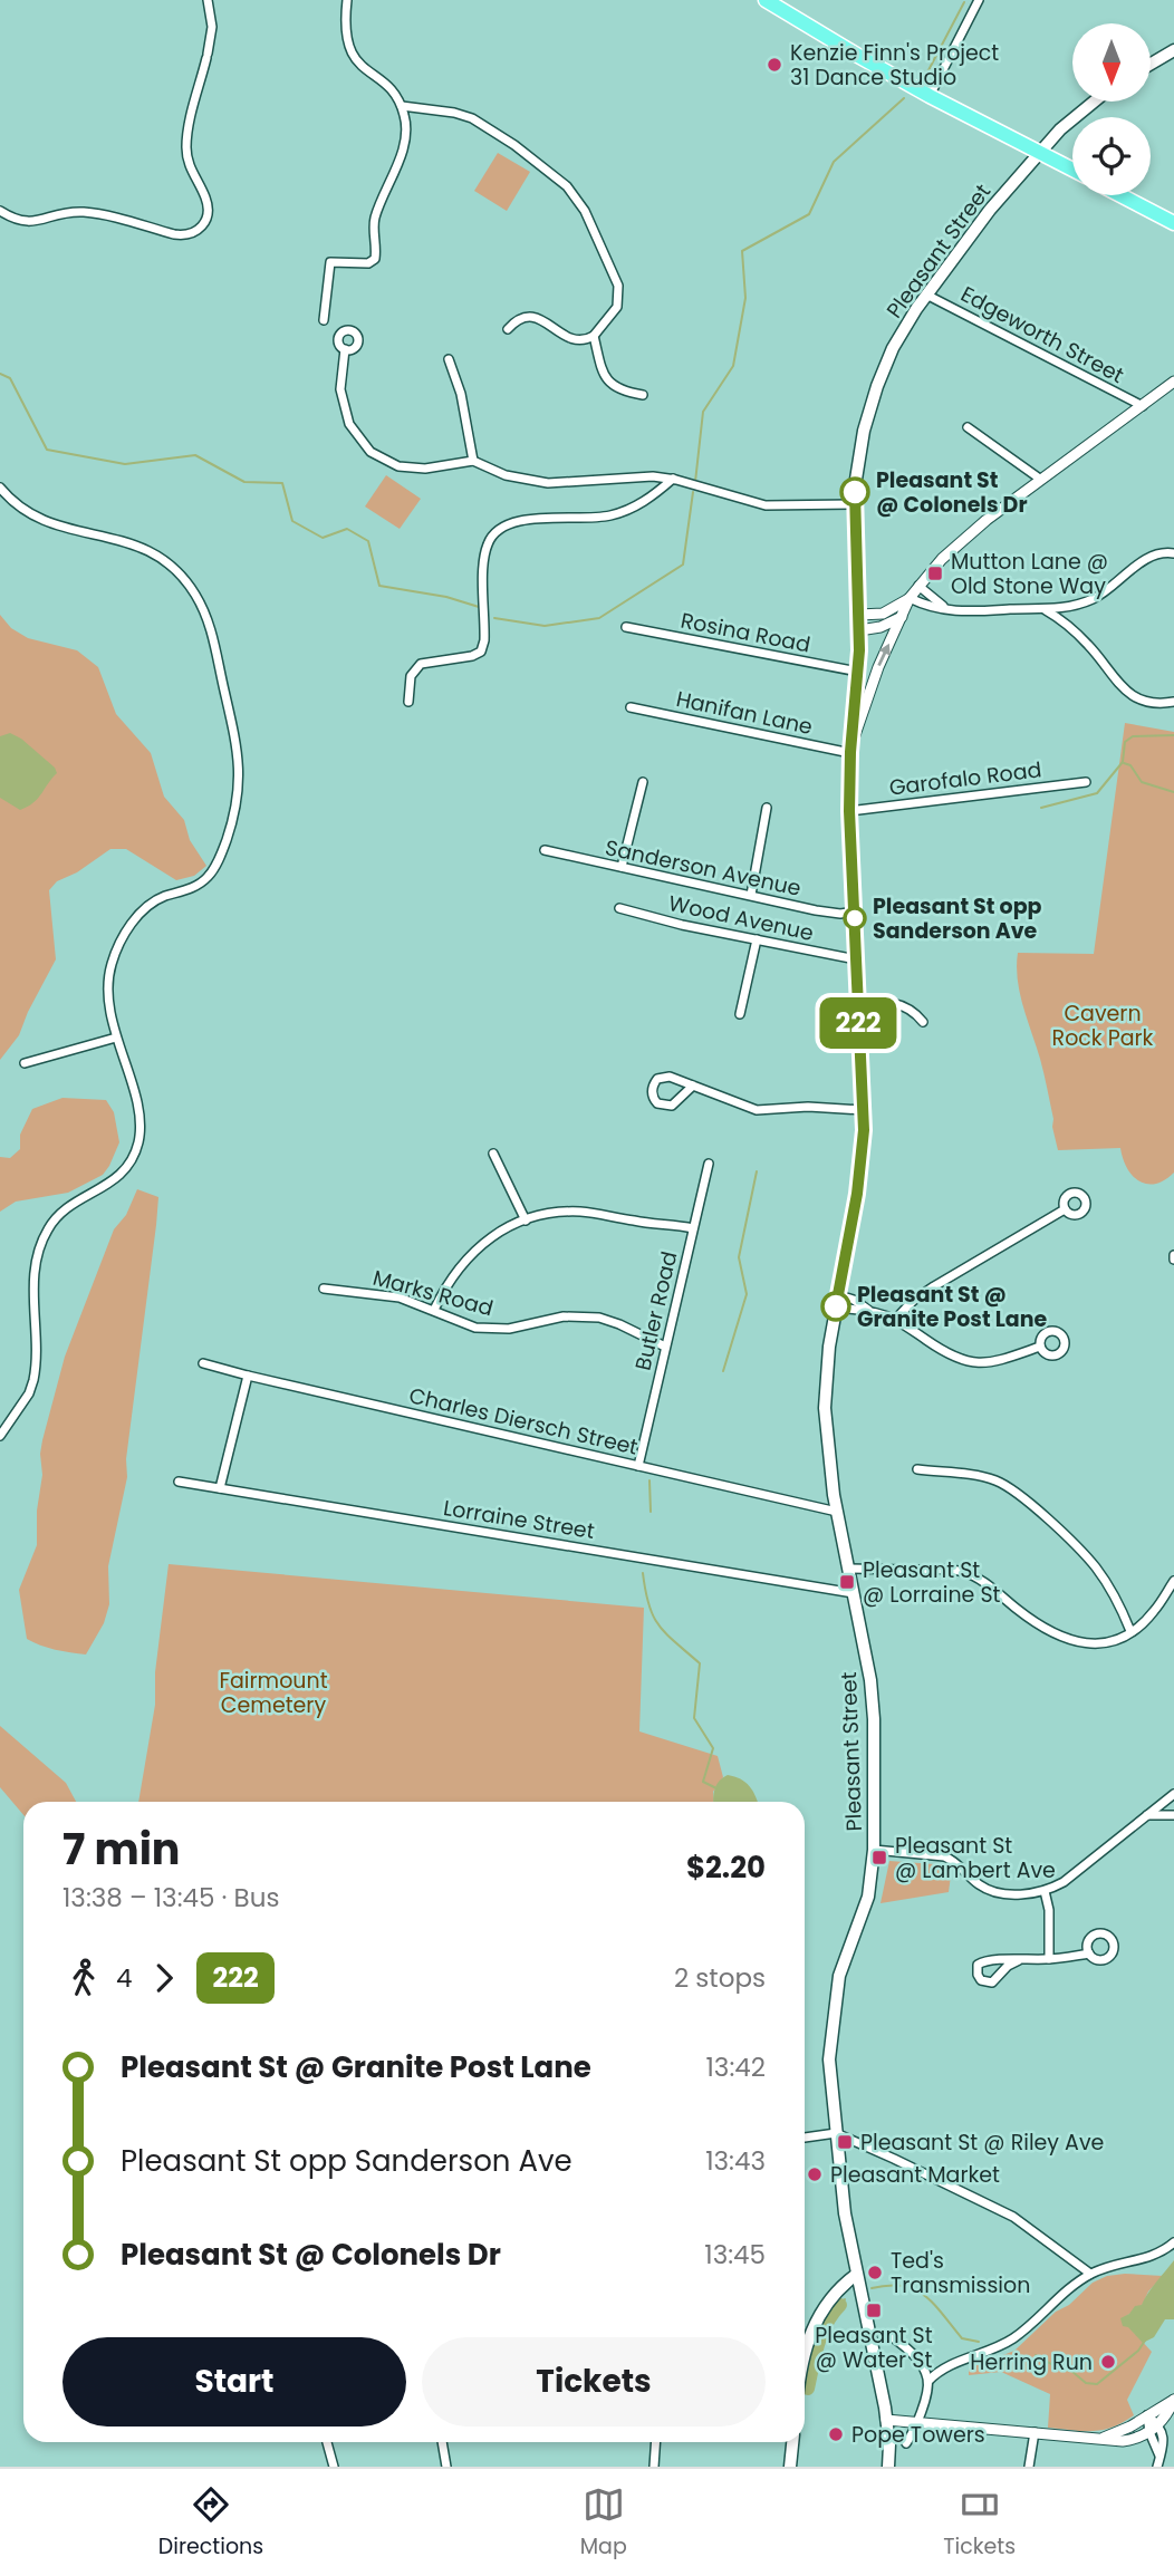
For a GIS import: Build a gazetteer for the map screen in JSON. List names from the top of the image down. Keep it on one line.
{"streets":{"main road":["Pleasant Street"],"street":["Edgeworth Street","Rosina Road","Hanifan Lane","Garofalo Road","Sanderson Avenue","Wood Avenue","Marks Road","Butler Road","Charles Diersch Street","Lorraine Street"]},"crossings":[["Pleasant Street","Edgeworth Street"],["Pleasant Street","Rosina Road"],["Pleasant Street","Hanifan Lane"],["Pleasant Street","Garofalo Road"],["Pleasant Street","Sanderson Avenue"],["Pleasant Street","Wood Avenue"],["Pleasant Street","Charles Diersch Street"],["Pleasant Street","Lorraine Street"],["Marks Road","Butler Road"],["Butler Road","Charles Diersch Street"]],"parks":["Cavern Rock Park","Fairmount Cemetery"],"places":{"other":["Kenzie Finn's Project 31 Dance Studio","Pleasant St @ Colonels Dr","Pleasant St opp Sanderson Ave","Pleasant St @ Granite Post Lane","Pleasant Market","Ted's Transmission","Herring Run","Pope Towers"],"transit":["Mutton Lane @ Old Stone Way","Pleasant St @ Lorraine St","Pleasant St @ Lambert Ave","Pleasant St @ Riley Ave","Pleasant St @ Water St"]},"lines":["bus line 222"],"north":"bottom","page":{"on_map":"222","heading":["7 min","13:38 – 13:45 · Bus","$2.20"],"legs":["4","222","2 stops"],"list":[{"name":"Pleasant St @ Granite Post Lane","value":"13:42"},{"name":"Pleasant St opp Sanderson Ave","value":"13:43"},{"name":"Pleasant St @ Colonels Dr","value":"13:45"}],"buttons":["Start","Tickets"],"tabs":["Directions","Map","Tickets"]}}
